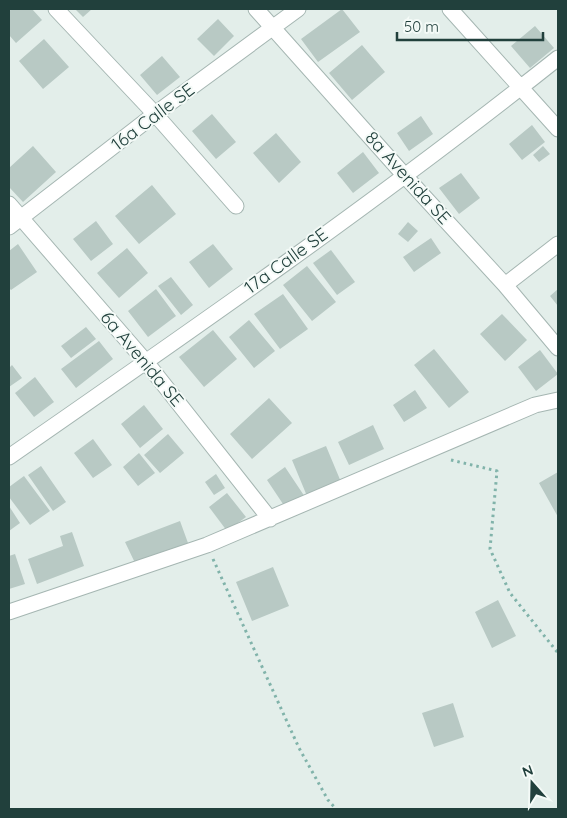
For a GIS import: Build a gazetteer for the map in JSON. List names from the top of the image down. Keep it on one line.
{"streets":{"street":["16a Calle SE","8a Avenida SE","17a Calle SE","6a Avenida SE"]},"crossings":[["16a Calle SE","8a Avenida SE"],["16a Calle SE","6a Avenida SE"],["8a Avenida SE","17a Calle SE"],["17a Calle SE","6a Avenida SE"]],"scale_bar":"50 m","north":"top"}
